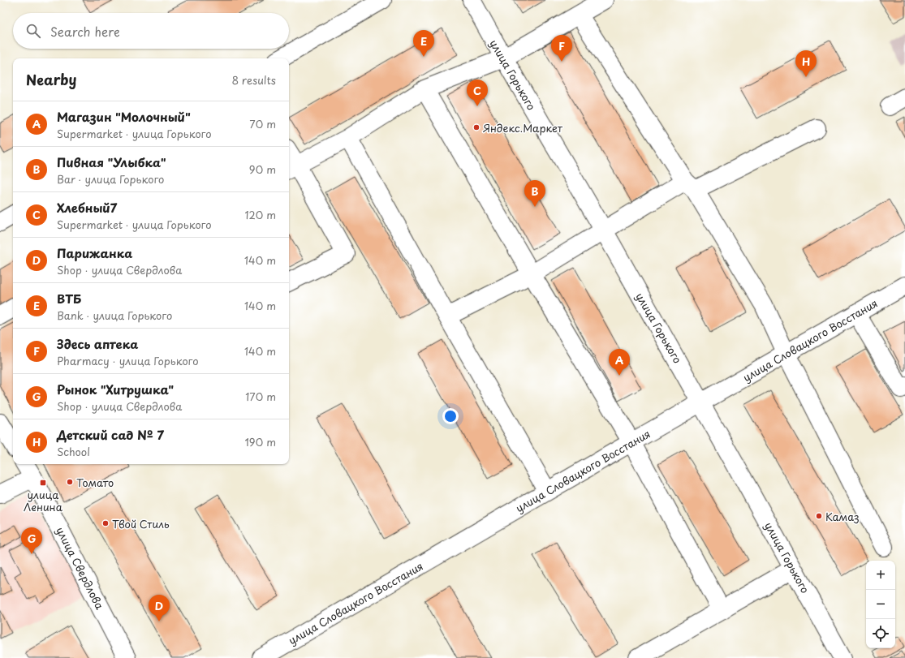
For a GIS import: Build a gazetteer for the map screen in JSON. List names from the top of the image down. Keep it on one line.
{"streets":{"street":["улица Горького","улица Словацкого Восстания","улица Свердлова"]},"crossings":[["улица Горького","улица Словацкого Восстания"]],"places":{"other":["Яндекс.Маркет","Томато","Камаз","Твой Стиль"],"transit":["улица Ленина"]},"page":{"search":"Search here","pins":["E","F","H","C","B","A","G","D"],"heading":["Nearby","8 results"],"list":[{"mark":"A","name":"Магазин \"Молочный\"","note":"Supermarket · улица Горького","value":"70 m"},{"mark":"B","name":"Пивная \"Улыбка\"","note":"Bar · улица Горького","value":"90 m"},{"mark":"C","name":"Хлебный7","note":"Supermarket · улица Горького","value":"120 m"},{"mark":"D","name":"Парижанка","note":"Shop · улица Свердлова","value":"140 m"},{"mark":"E","name":"ВТБ","note":"Bank · улица Горького","value":"140 m"},{"mark":"F","name":"Здесь аптека","note":"Pharmacy · улица Горького","value":"140 m"},{"mark":"G","name":"Рынок \"Хитрушка\"","note":"Shop · улица Свердлова","value":"170 m"},{"mark":"H","name":"Детский сад № 7","note":"School","value":"190 m"}],"map_buttons":["+","−"]}}
